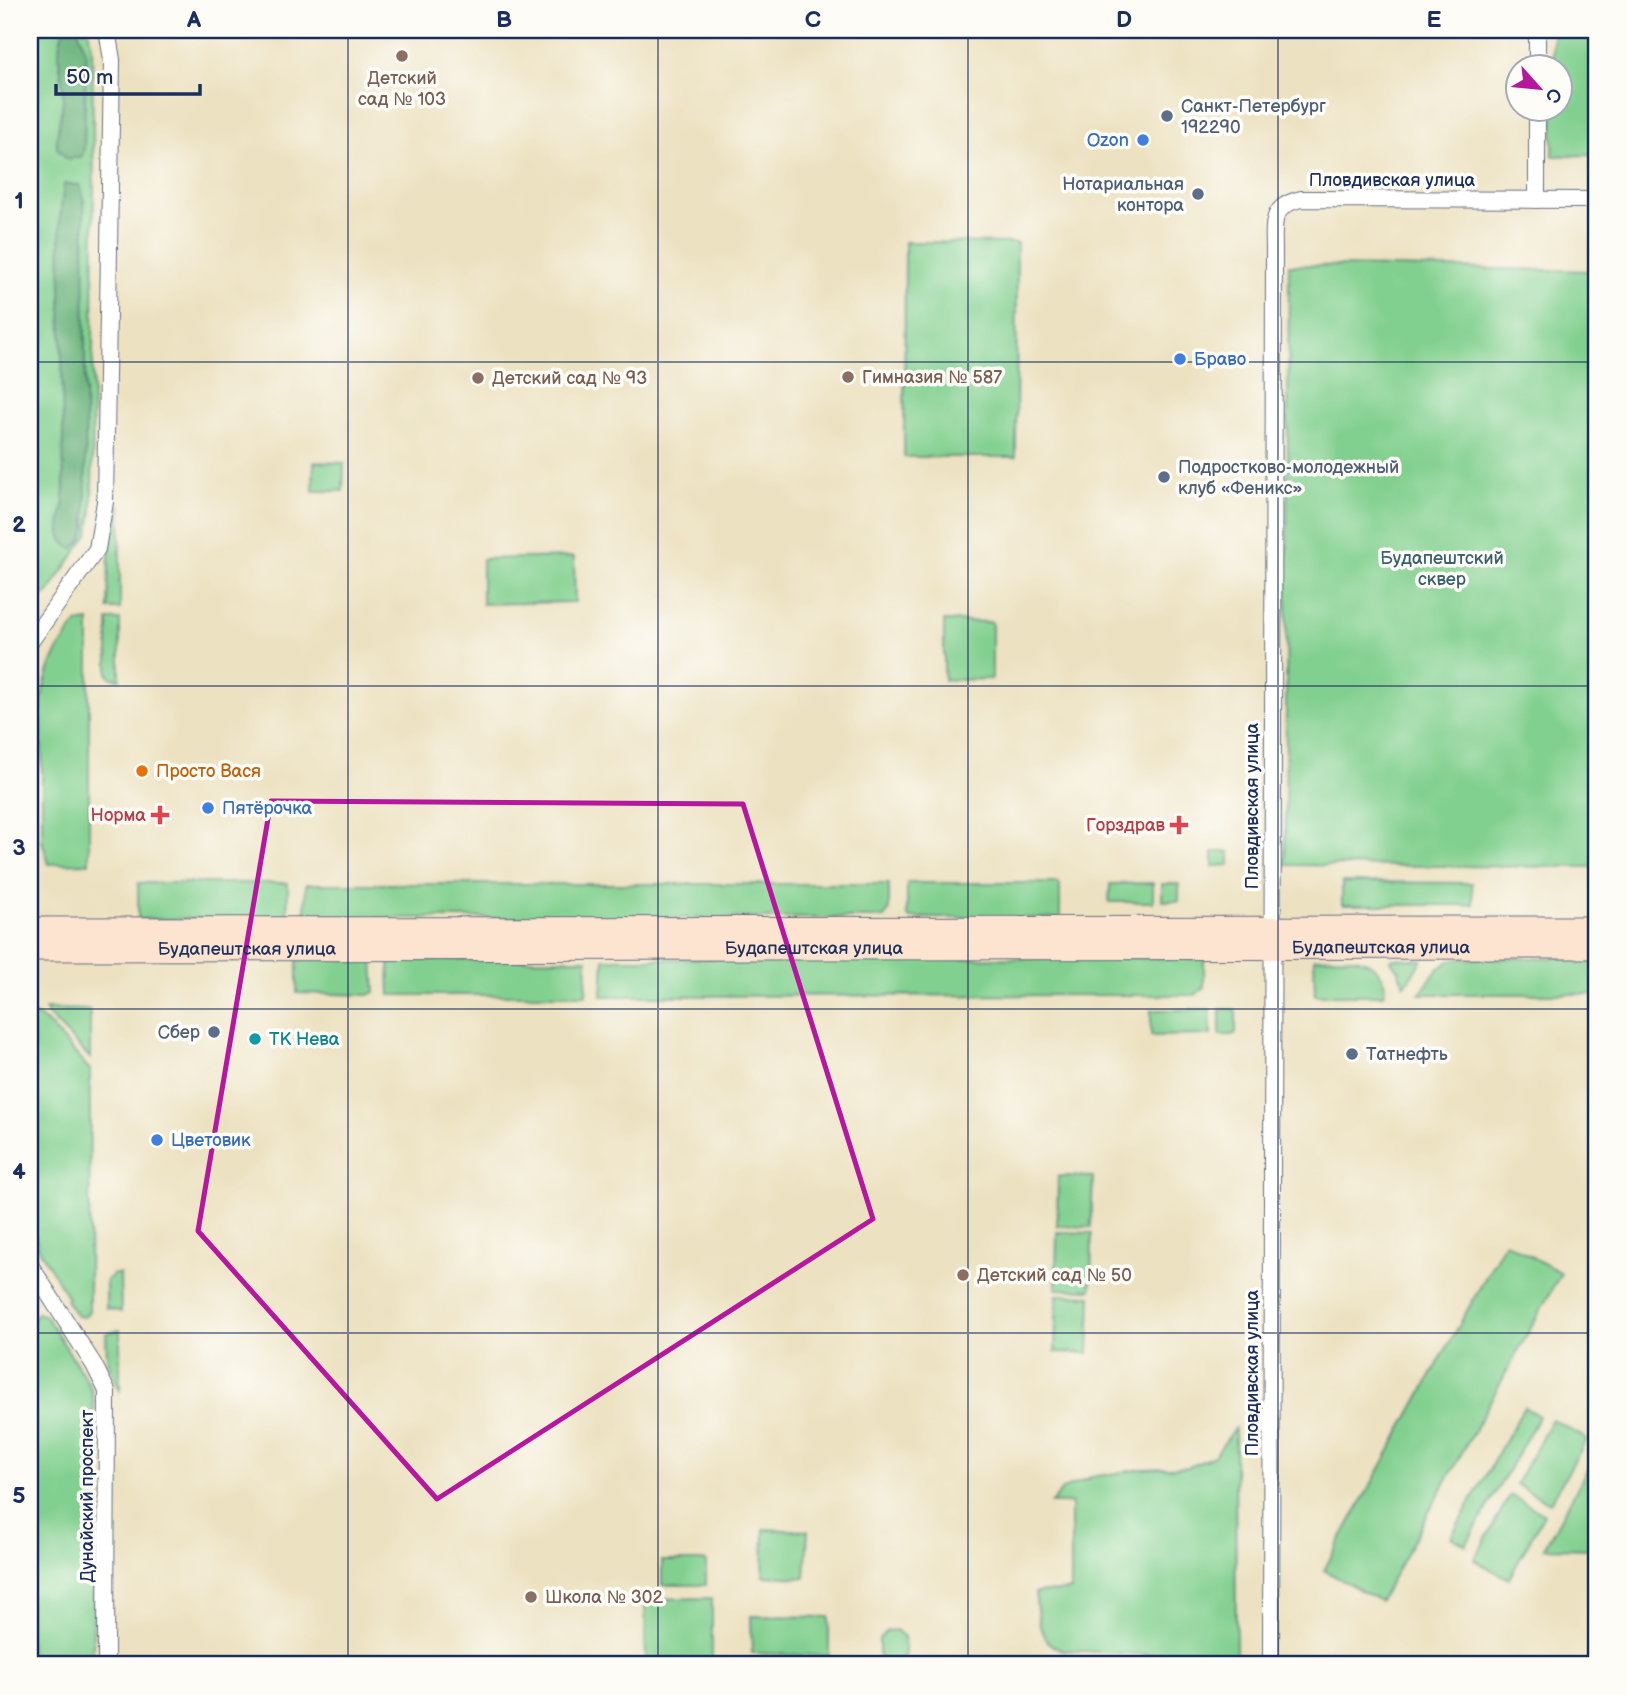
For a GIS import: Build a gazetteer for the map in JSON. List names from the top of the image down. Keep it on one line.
{"streets":{"street":["Пловдивская улица","Будапештская улица","Дунайский проспект"]},"crossings":[["Пловдивская улица","Будапештская улица"]],"parks":["Будапештский сквер"],"places":{"other":["Детский сад № 103","Санкт-Петербург 192290","Ozon","Нотариальная контора","Браво","Гимназия № 587","Детский сад № 93","Подростково-молодежный клуб «Феникс»","Просто Вася","Пятёрочка","Сбер","ТК Нева","Татнефть","Цветовик","Детский сад № 50","Школа № 302"],"health":["Норма","Горздрав"]},"scale_bar":"50 m","north":"bottom right","grid":{"columns":["A","B","C","D","E"],"rows":["1","2","3","4","5"]}}
